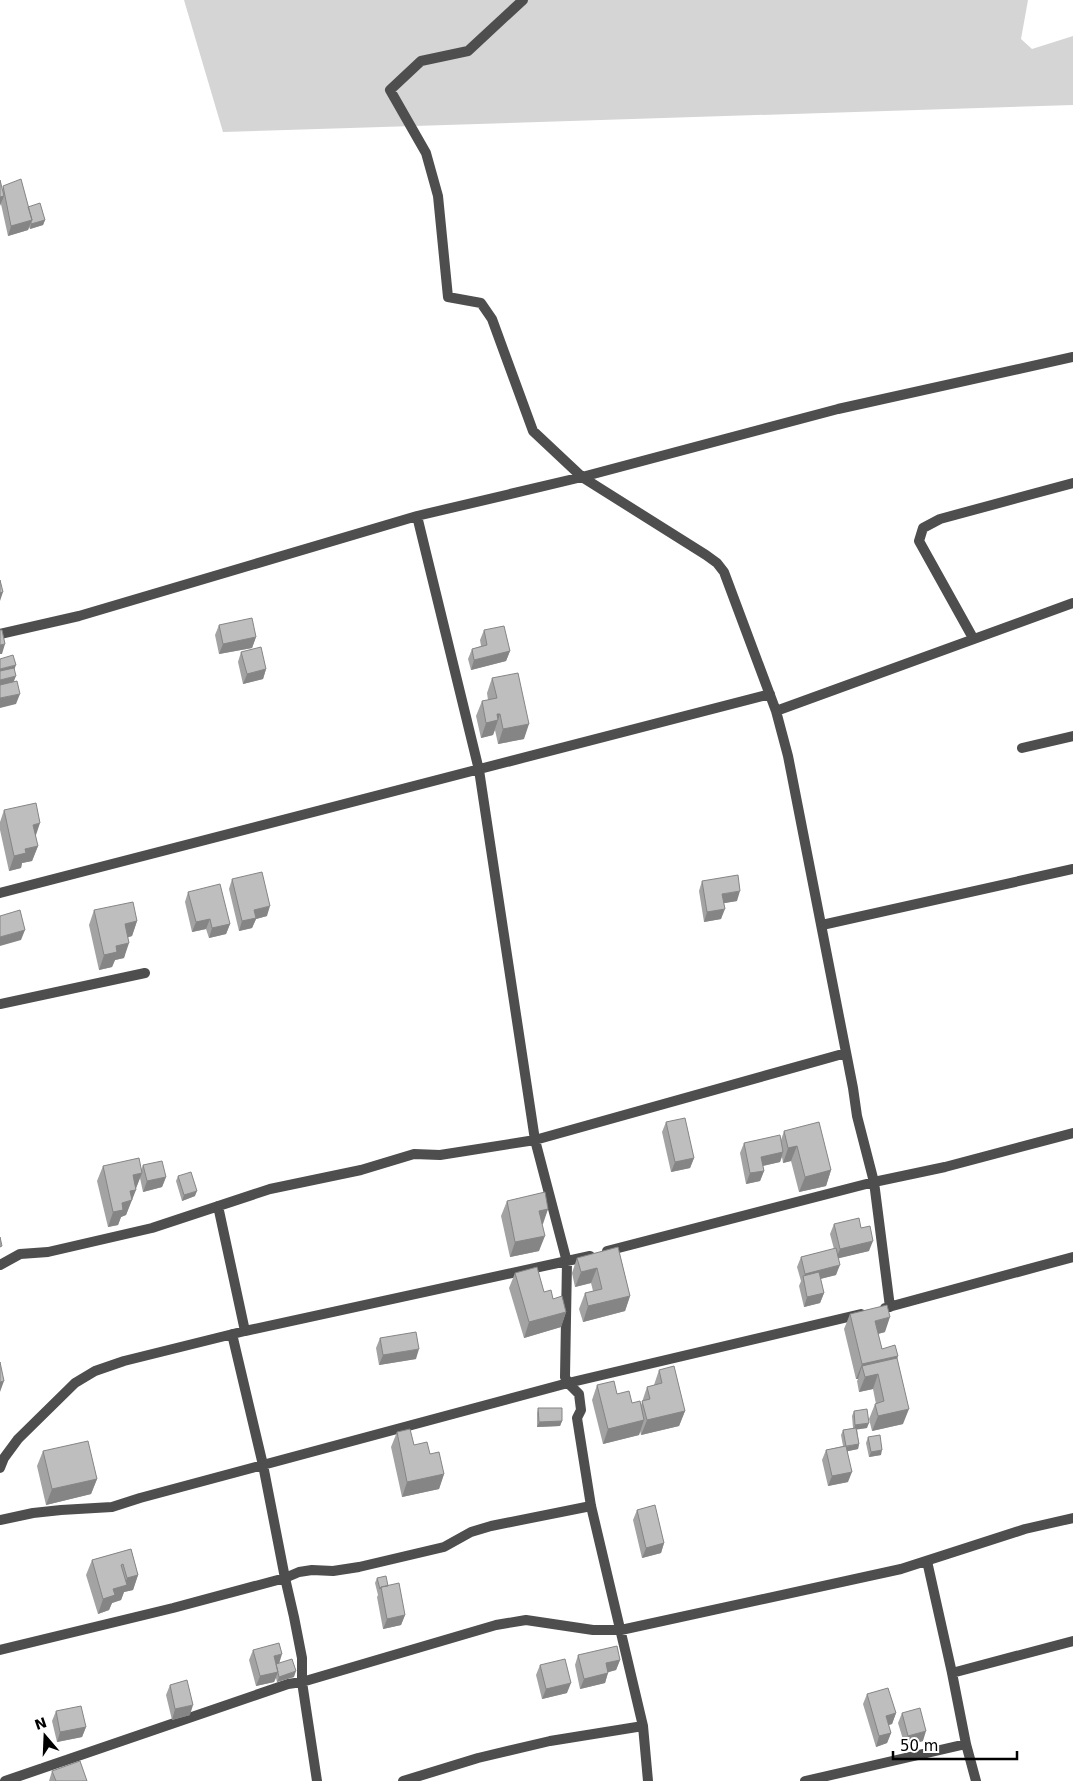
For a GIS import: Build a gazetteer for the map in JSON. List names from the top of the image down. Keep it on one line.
{"scale_bar":"50 m","north":"top"}
